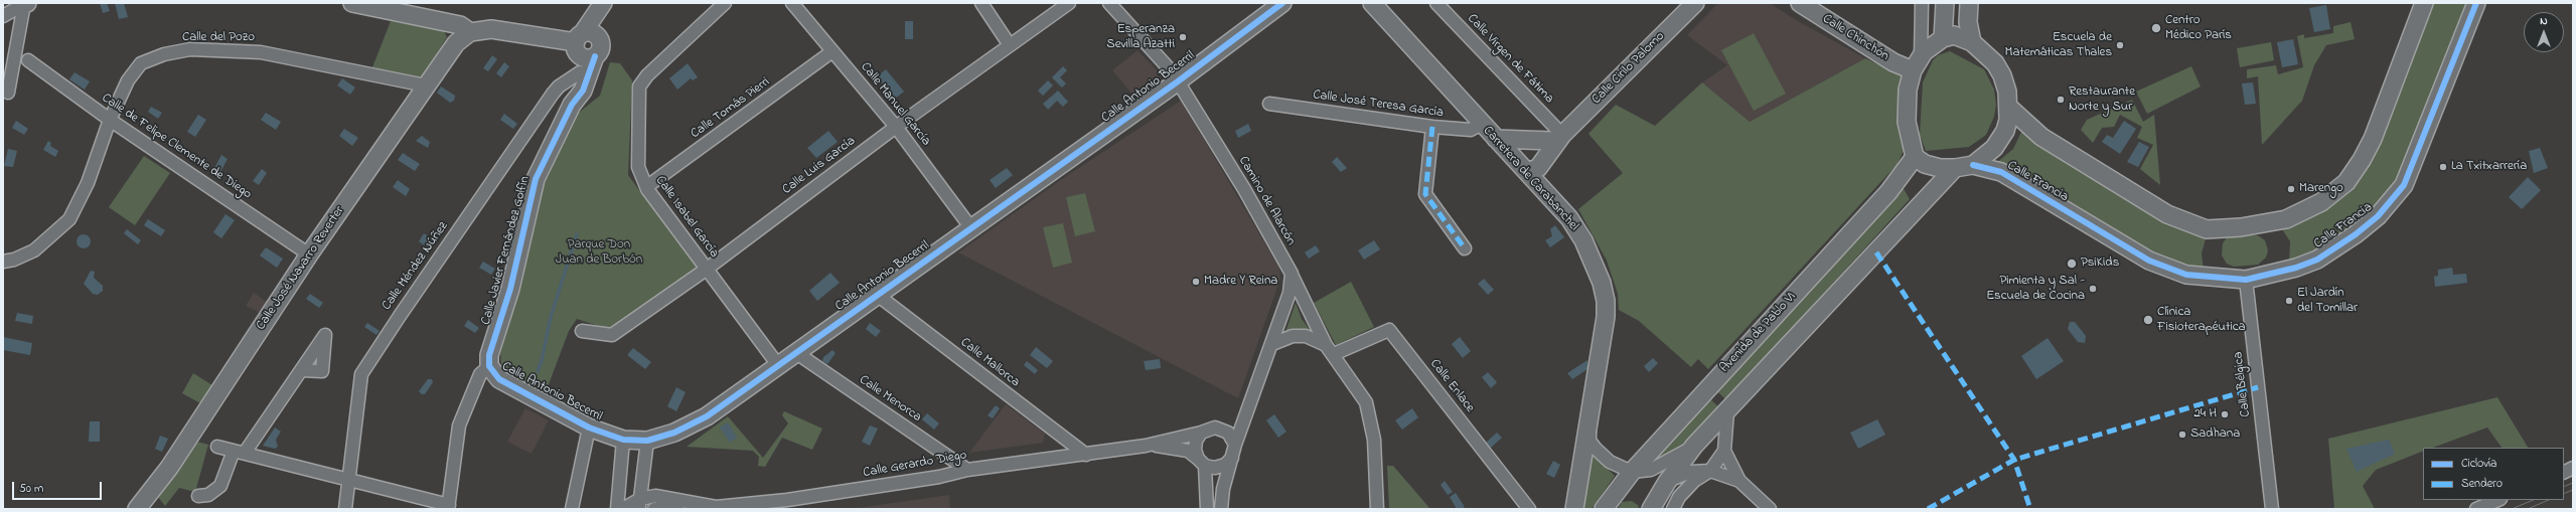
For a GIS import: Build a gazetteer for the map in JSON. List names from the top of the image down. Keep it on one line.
{"streets":{"street":["Calle del Pozo","Calle Chinchón","Calle Virgen de Fátima","Calle Cirilo Palomo","Calle Antonio Becerril","Calle Manuel García","Calle José Teresa García","Calle Tomás Pierri","Calle de Felipe Clemente de Diego","Calle Luis García","Carretera de Carabanchel","Calle Francia","Camino de Alarcón","Calle Isabel García","Calle Javier Fernández Golfín","Calle Méndez Núñez","Calle José Navarro Reverter","Avenida de Pablo VI","Calle Mallorca","Calle Bélgica","Calle Enlace","Calle Menorca","Calle Gerardo Diego"]},"crossings":[["Calle del Pozo","Calle de Felipe Clemente de Diego"],["Calle del Pozo","Calle José Navarro Reverter"],["Calle Chinchón","Calle Francia"],["Calle Chinchón","Avenida de Pablo VI"],["Calle Virgen de Fátima","Calle Cirilo Palomo"],["Calle Cirilo Palomo","Carretera de Carabanchel"],["Calle Antonio Becerril","Calle Manuel García"],["Calle Antonio Becerril","Camino de Alarcón"],["Calle Antonio Becerril","Calle Isabel García"],["Calle Antonio Becerril","Calle Javier Fernández Golfín"],["Calle Antonio Becerril","Calle Mallorca"],["Calle Antonio Becerril","Calle Menorca"],["Calle Manuel García","Calle Tomás Pierri"],["Calle Manuel García","Calle Luis García"],["Calle José Teresa García","Carretera de Carabanchel"],["Calle Tomás Pierri","Calle Isabel García"],["Calle de Felipe Clemente de Diego","Calle José Navarro Reverter"],["Calle Luis García","Calle Isabel García"],["Calle Francia","Avenida de Pablo VI"],["Calle Francia","Calle Bélgica"],["Camino de Alarcón","Calle Enlace"],["Calle Javier Fernández Golfín","Calle Méndez Núñez"],["Calle Mallorca","Calle Gerardo Diego"],["Calle Menorca","Calle Gerardo Diego"]],"parks":["Parque Don Juan de Borbón"],"places":["Centro Médico París","Esperanza Sevilla Azatti","Escuela de Matemáticas Thales","Restaurante Norte y Sur","La Txitxarrería","Marengo","PsiKids","Madre Y Reina","Pimienta y Sal - Escuela de Cocina","El Jardín del Tomillar","Clínica Fisioterapéutica","24 H","Sadhana"],"legend":["Ciclovía","Sendero"],"scale_bar":"50 m","north":"top"}
